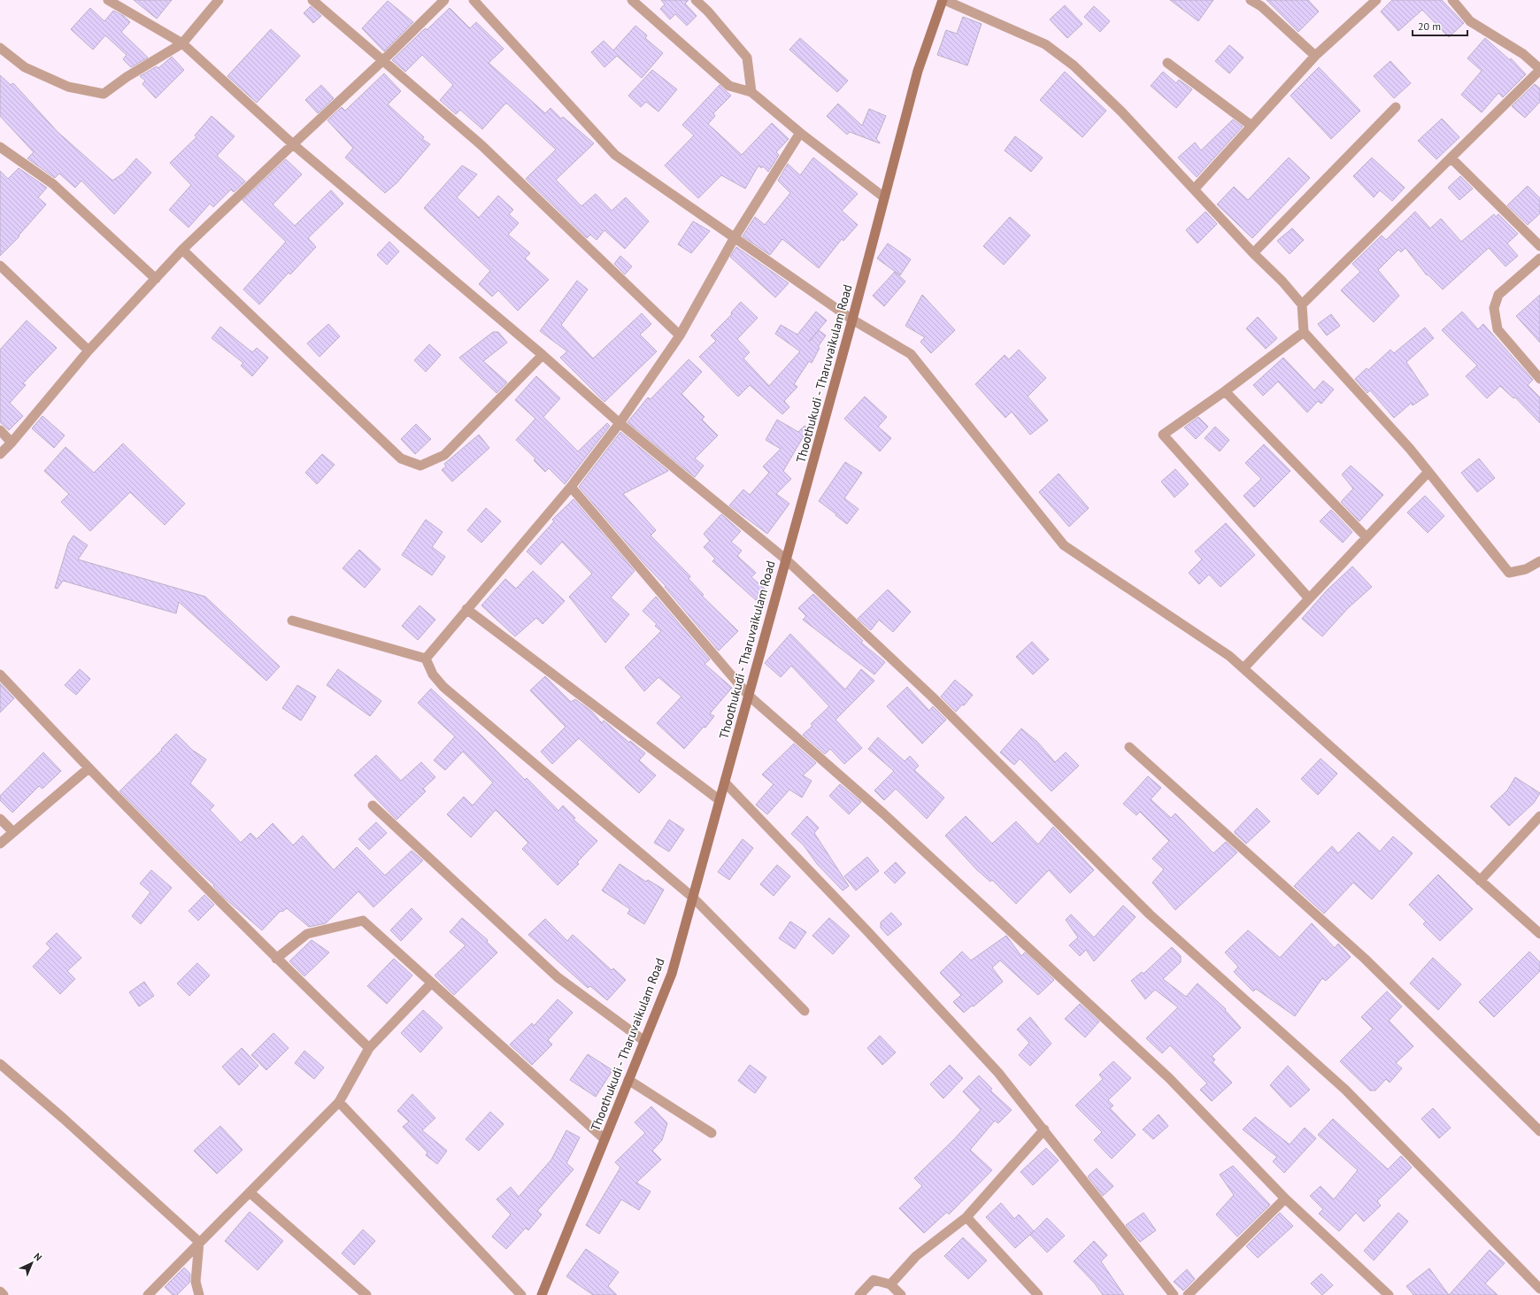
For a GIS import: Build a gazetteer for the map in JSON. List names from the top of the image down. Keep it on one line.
{"streets":{"main road":["Thoothukudi - Tharuvaikulam Road"]},"scale_bar":"20 m","north":"top right"}
